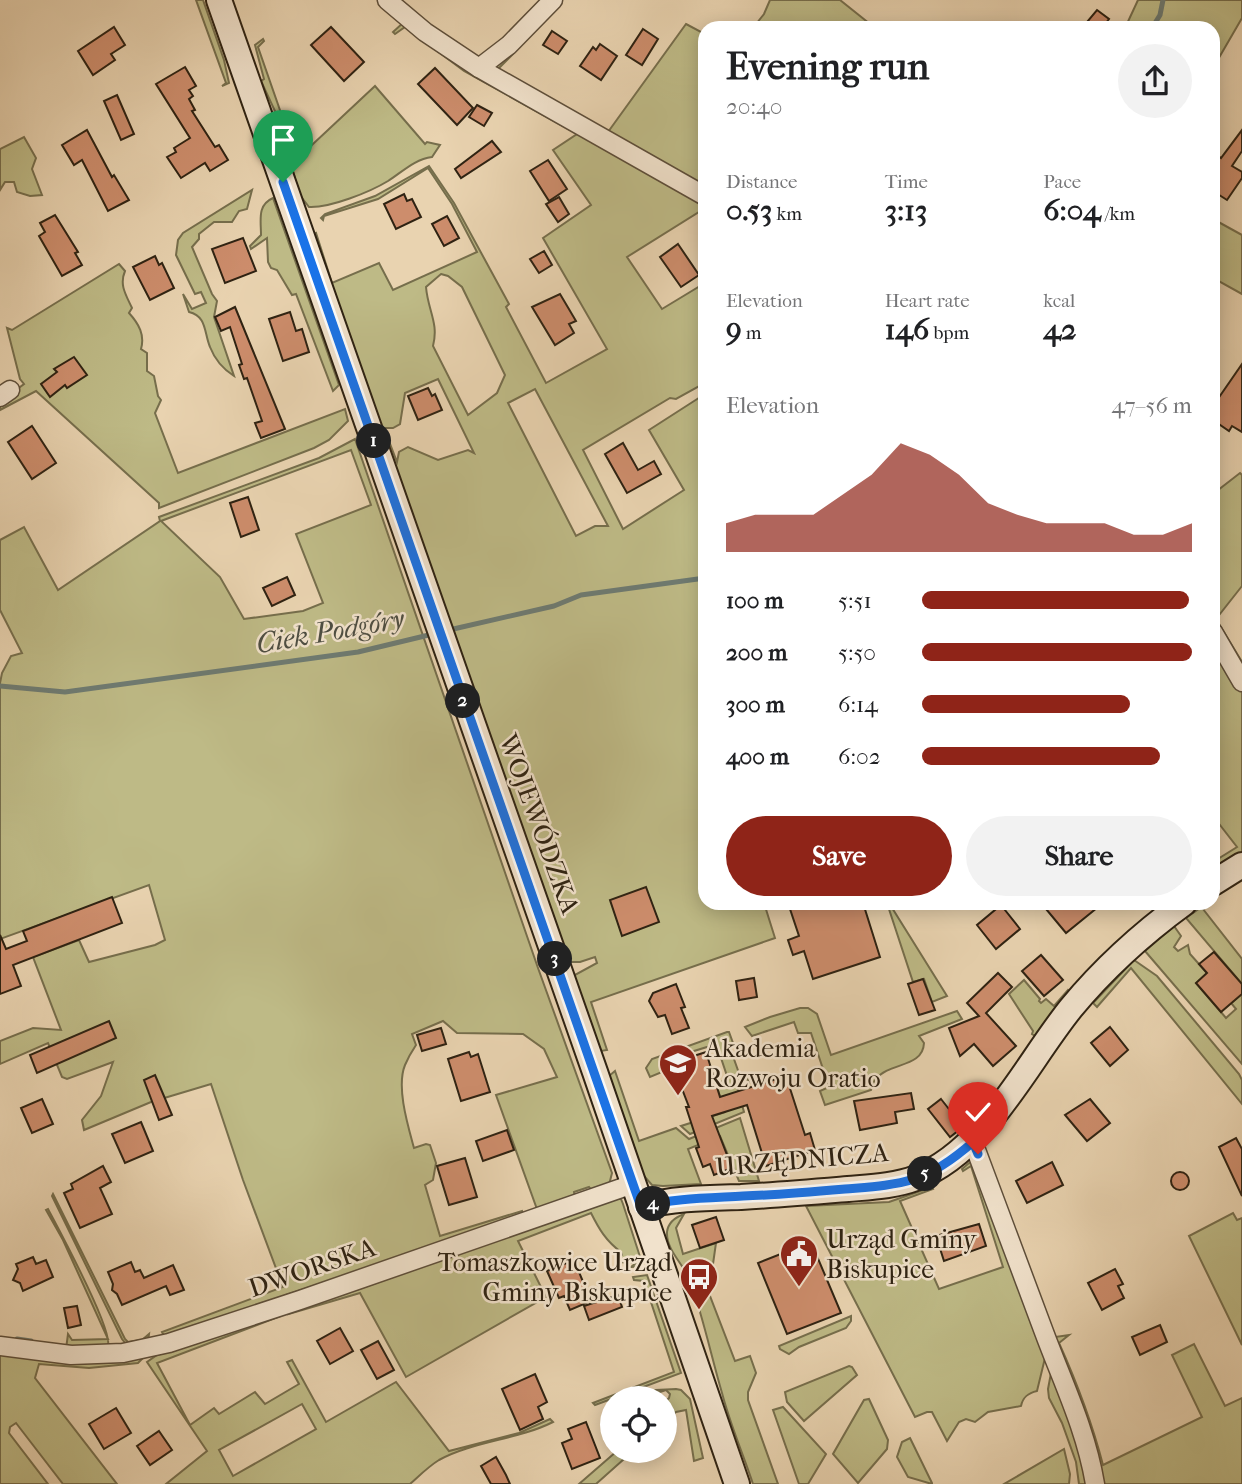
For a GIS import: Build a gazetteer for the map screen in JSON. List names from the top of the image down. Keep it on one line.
{"streets":{"main road":["WOJEWÓDZKA","URZĘDNICZA"],"street":["DWORSKA"]},"crossings":[["WOJEWÓDZKA","URZĘDNICZA"],["WOJEWÓDZKA","DWORSKA"],["URZĘDNICZA","DWORSKA"]],"water":["Ciek Podgóry"],"places":{"school or university":["Akademia Rozwoju Oratio"],"public building":["Urząd Gminy Biskupice"],"bus stop":["Tomaszkowice Urząd Gminy Biskupice"]},"page":{"heading":["Evening run","20:40"],"stats":[["Distance","0.53 km"],["Time","3:13"],["Pace","6:04 /km"],["Elevation","9 m"],["Heart rate","146 bpm"],["kcal","42"]],"chart":["Elevation","47–56 m"],"pins":["1","2","3","5","4"],"list":[{"name":"100 m","note":"5:51"},{"name":"200 m","note":"5:50"},{"name":"300 m","note":"6:14"},{"name":"400 m","note":"6:02"}],"buttons":["Save","Share"]}}
